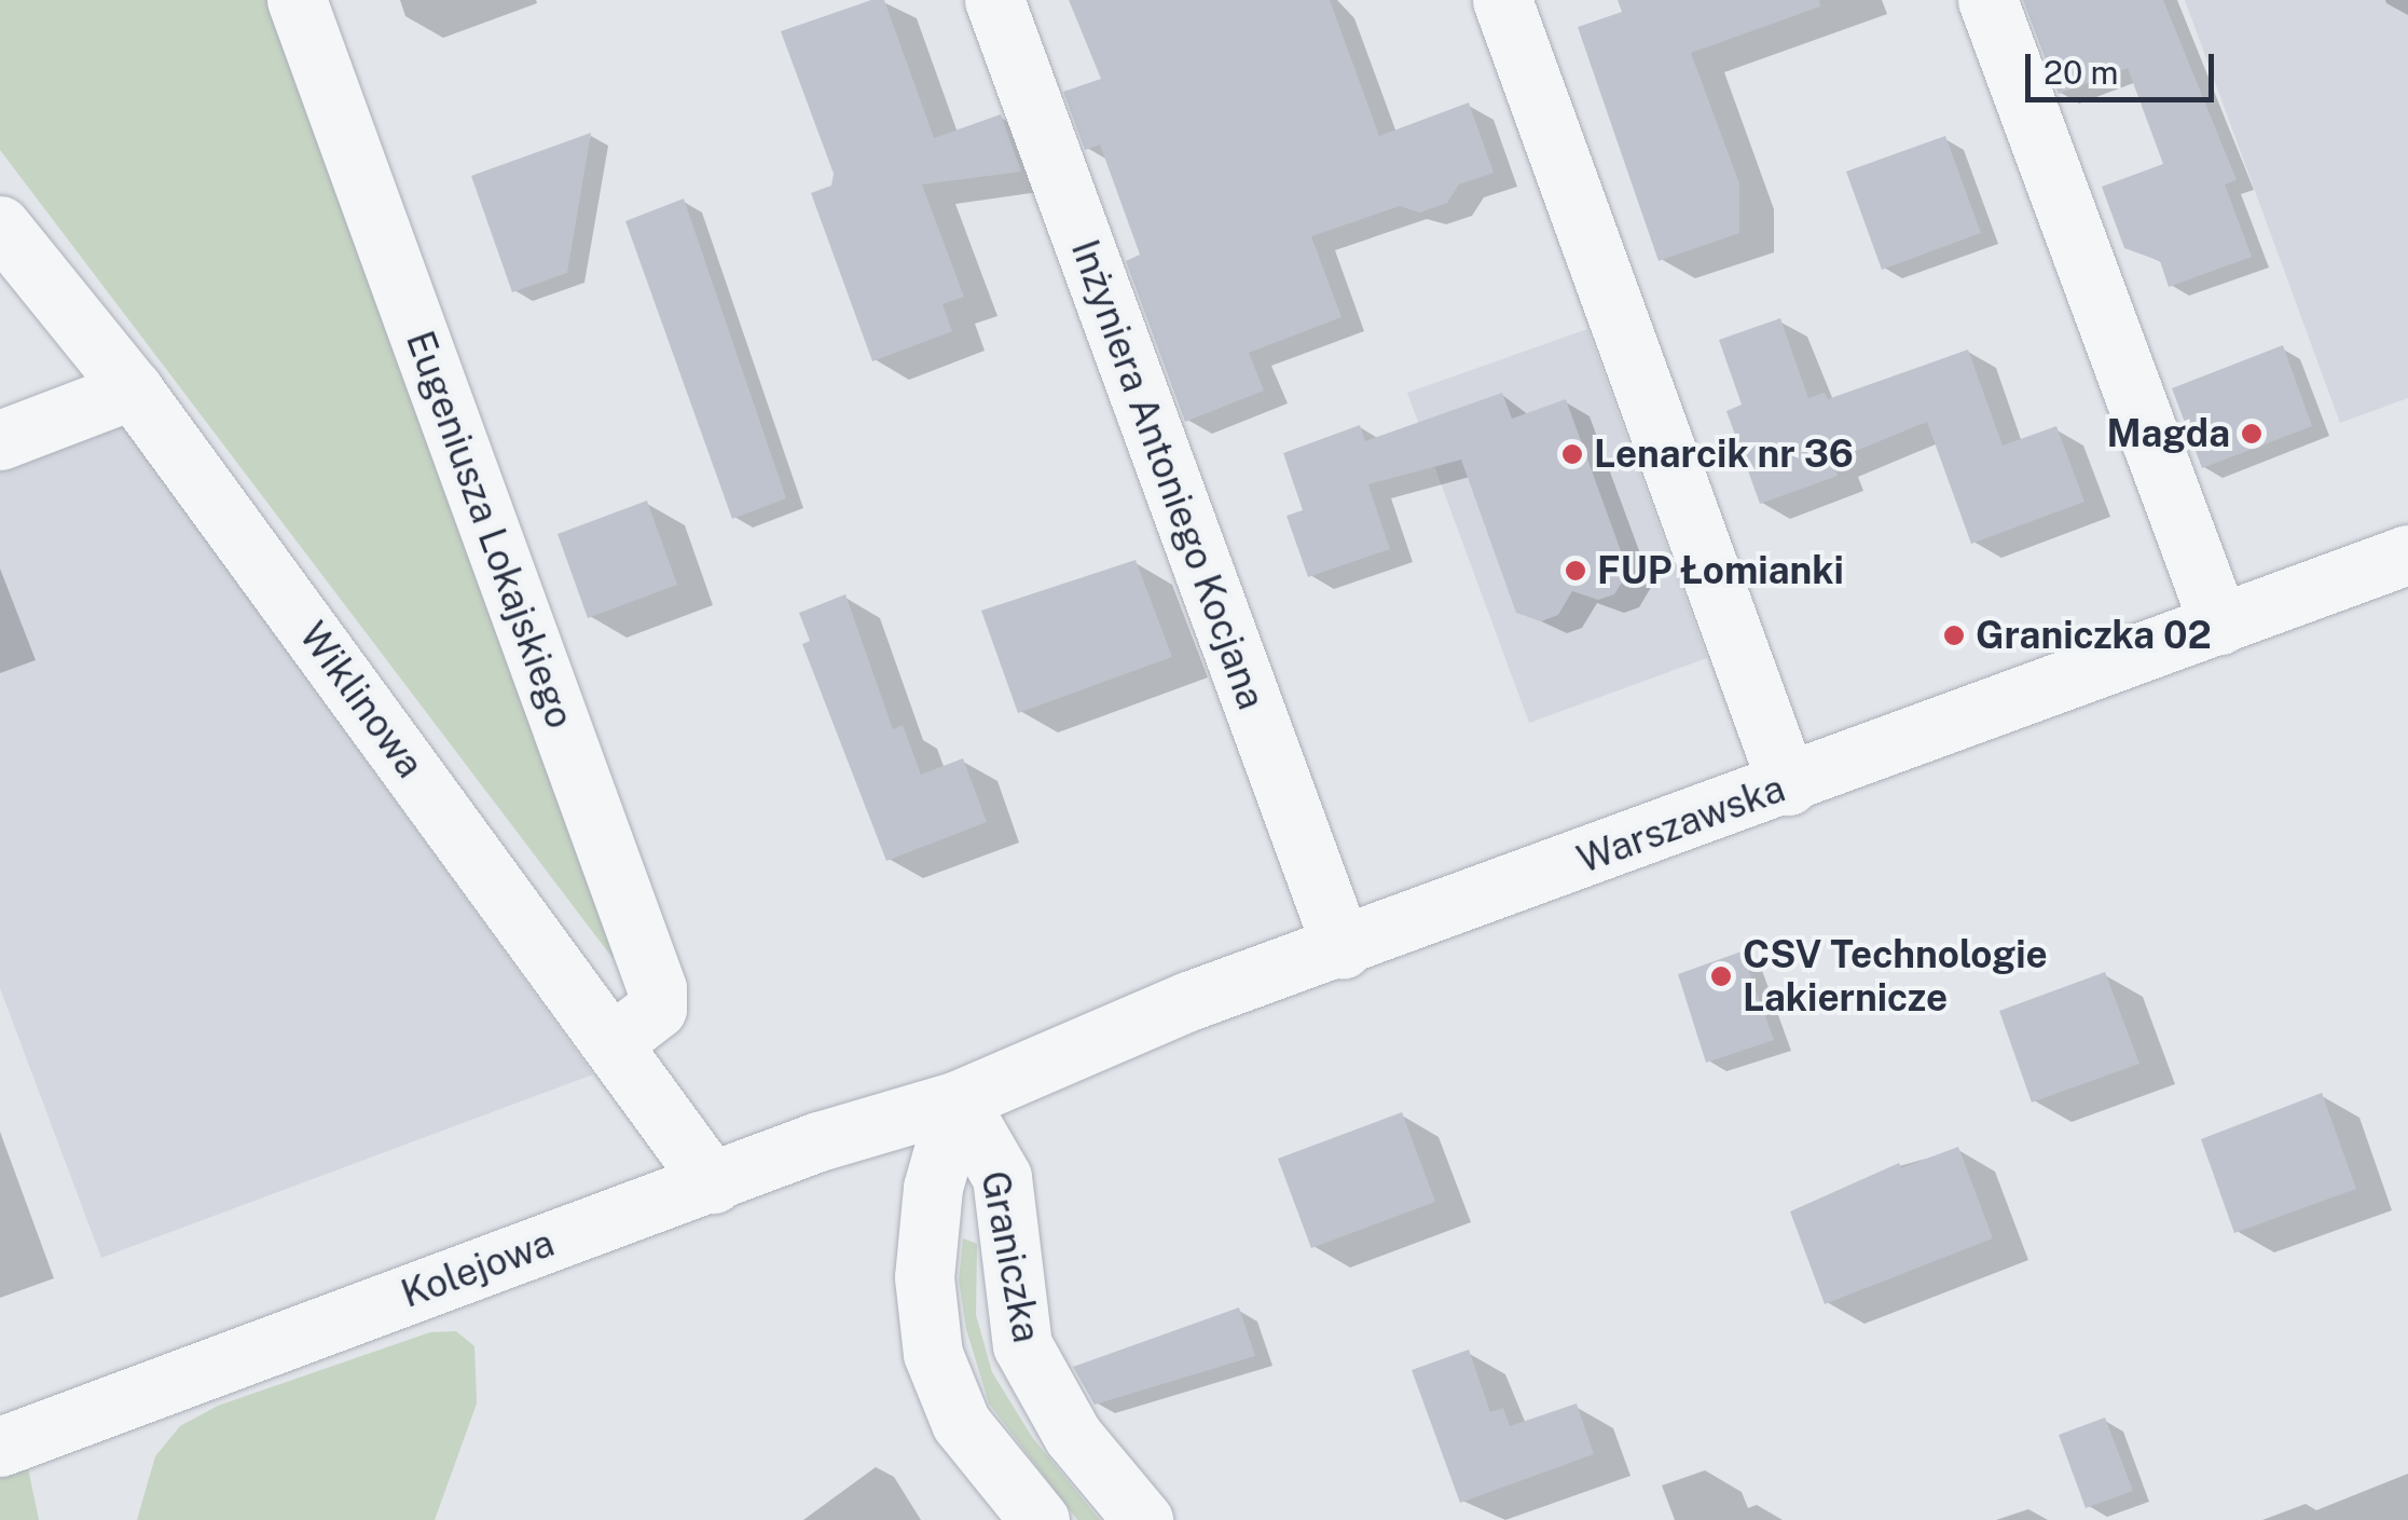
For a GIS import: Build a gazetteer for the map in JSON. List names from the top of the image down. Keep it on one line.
{"streets":{"street":["Inżyniera Antoniego Kocjana","Eugeniusza Lokajskiego","Wiklinowa","Warszawska","Graniczka","Kolejowa"]},"crossings":[["Inżyniera Antoniego Kocjana","Warszawska"],["Eugeniusza Lokajskiego","Wiklinowa"],["Wiklinowa","Kolejowa"],["Warszawska","Graniczka"],["Warszawska","Kolejowa"],["Graniczka","Kolejowa"]],"places":["Magda","Lenarcik nr 36","FUP Łomianki","Graniczka 02","CSV Technologie Lakiernicze"],"scale_bar":"20 m"}
